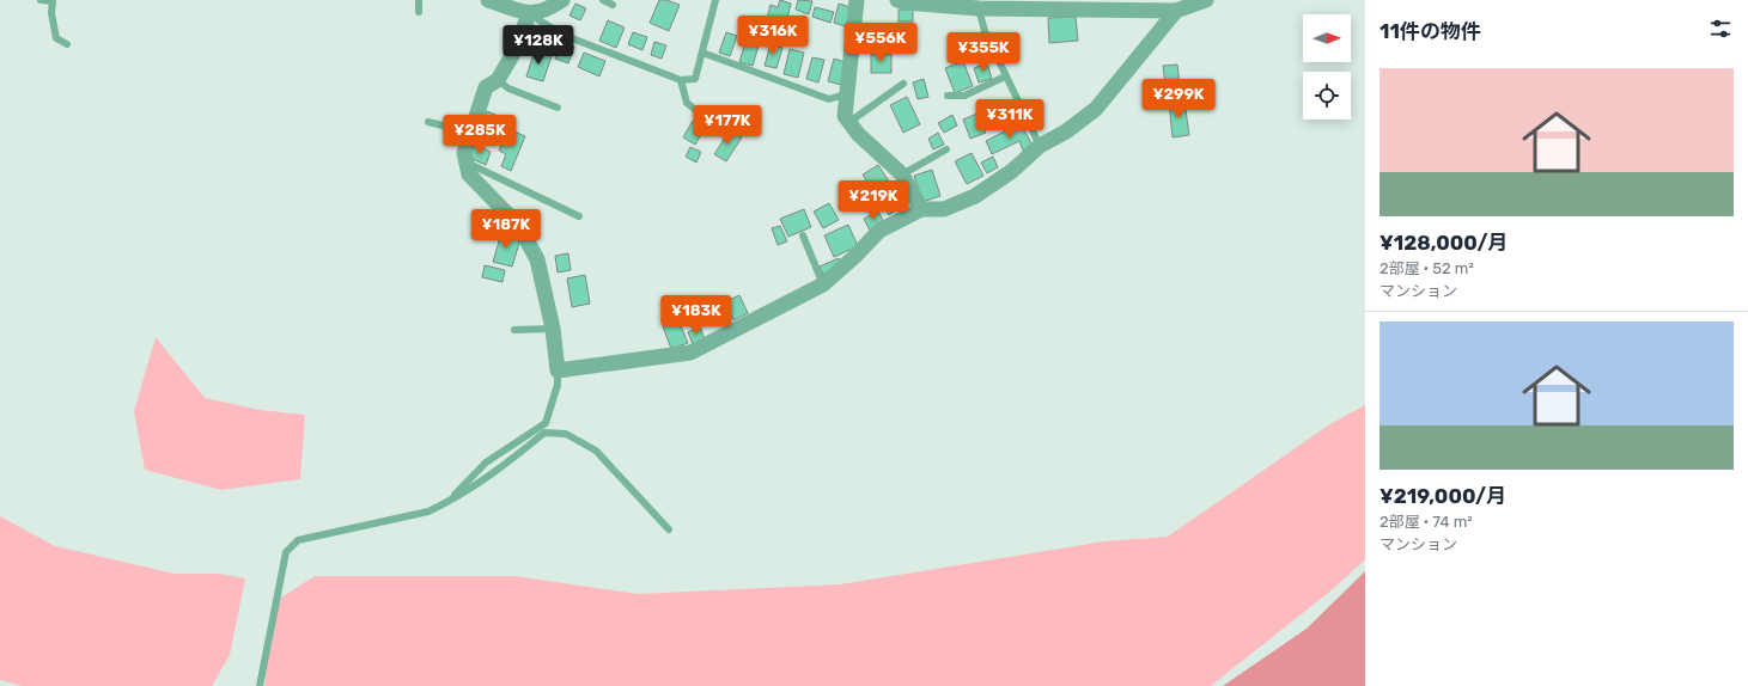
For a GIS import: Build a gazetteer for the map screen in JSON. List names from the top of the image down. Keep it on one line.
{"north":"right","page":{"heading":"11件の物件","price":["¥316K","¥556K","¥128K","¥355K","¥299K","¥311K","¥177K","¥285K","¥219K","¥187K","¥183K"],"list":[{"name":"¥128,000/月","note":"2部屋 · 52 m² · マンション"},{"name":"¥219,000/月","note":"2部屋 · 74 m² · マンション"}]}}
